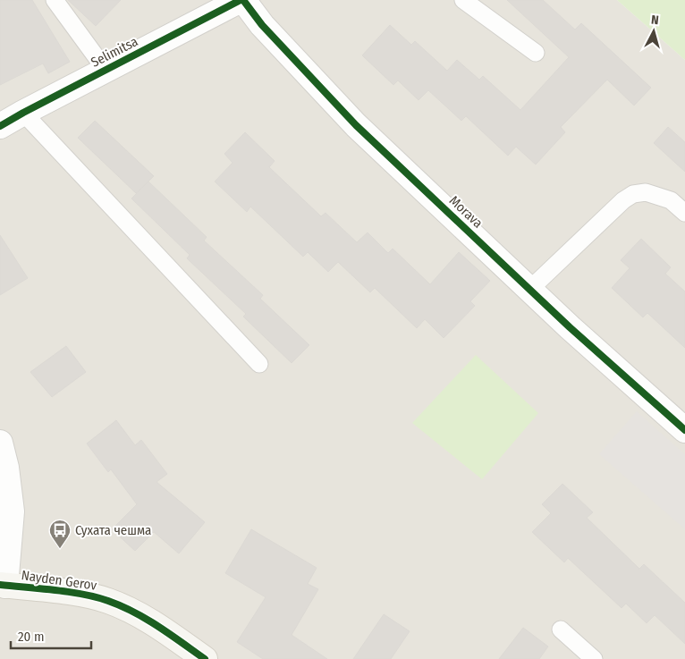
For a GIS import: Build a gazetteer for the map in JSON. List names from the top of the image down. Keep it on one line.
{"streets":{"street":["Selimitsa","Morava","Nayden Gerov"]},"crossings":[["Selimitsa","Morava"]],"places":{"bus stop":["Сухата чешма"]},"scale_bar":"20 m","north":"top"}
